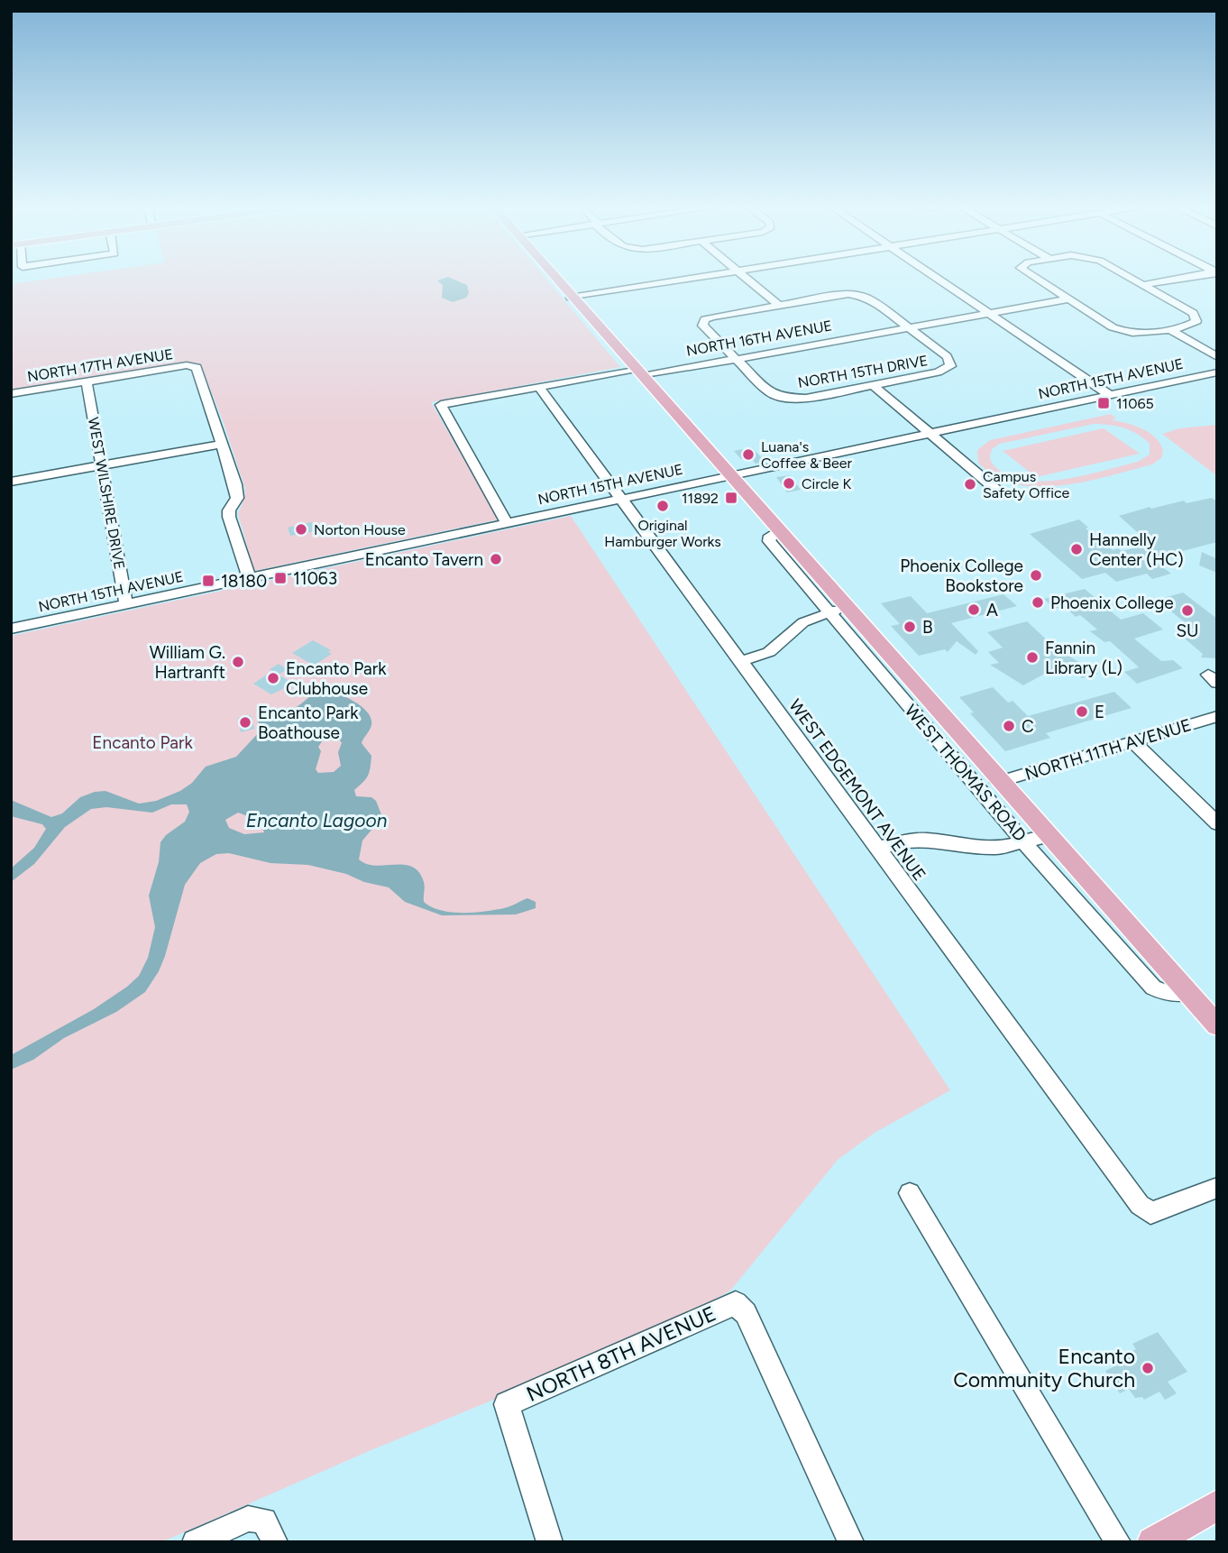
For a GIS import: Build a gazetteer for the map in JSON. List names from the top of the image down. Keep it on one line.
{"streets":{"main road":["WEST THOMAS ROAD"],"street":["NORTH 16TH AVENUE","NORTH 17TH AVENUE","NORTH 15TH DRIVE","NORTH 15TH AVENUE","WEST WILSHIRE DRIVE","NORTH 11TH AVENUE","WEST EDGEMONT AVENUE","NORTH 8TH AVENUE"]},"crossings":[["NORTH 16TH AVENUE","NORTH 15TH DRIVE"],["NORTH 16TH AVENUE","NORTH 15TH AVENUE"],["NORTH 16TH AVENUE","WEST THOMAS ROAD"],["NORTH 16TH AVENUE","WEST EDGEMONT AVENUE"],["NORTH 17TH AVENUE","WEST WILSHIRE DRIVE"],["NORTH 15TH AVENUE","WEST WILSHIRE DRIVE"],["NORTH 15TH AVENUE","WEST THOMAS ROAD"],["NORTH 15TH AVENUE","WEST EDGEMONT AVENUE"],["NORTH 11TH AVENUE","WEST THOMAS ROAD"]],"water":["Encanto Lagoon"],"parks":["Encanto Park"],"places":{"transit":["11065","11892","11063","18180"],"other":["Luana's Coffee & Beer","Circle K","Campus Safety Office","Original Hamburger Works","Norton House","Hannelly Center (HC)","Encanto Tavern","Phoenix College Bookstore","Phoenix College","A","SU","B","Fannin Library (L)","William G. Hartranft","Encanto Park Clubhouse","E","Encanto Park Boathouse","C","Encanto Community Church"]}}
